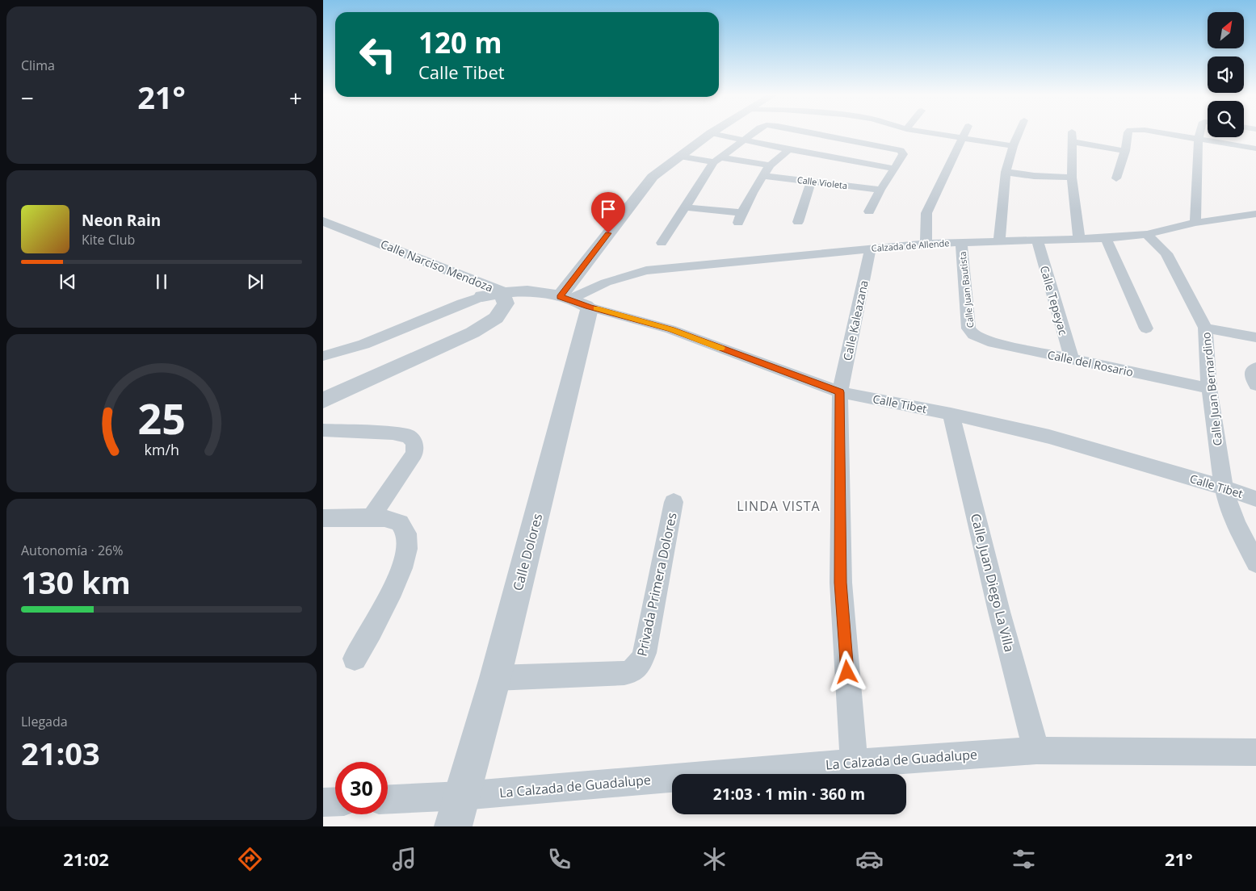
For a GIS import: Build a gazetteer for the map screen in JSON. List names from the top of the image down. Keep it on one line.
{"streets":{"street":["Calle Violeta","Calzada de Allende","Calle Narciso Mendoza","Calle Juan Bautista","Calle Tepeyac","Calle Kaleazana","Calle del Rosario","Calle Juan Bernardino","Calle Tibet","Calle Dolores","Calle Juan Diego La Villa","Privada Primera Dolores","La Calzada de Guadalupe"]},"crossings":[["Calzada de Allende","Calle Juan Bautista"],["Calzada de Allende","Calle Tepeyac"],["Calzada de Allende","Calle Kaleazana"],["Calzada de Allende","Calle Juan Bernardino"],["Calzada de Allende","Calle Tibet"],["Calzada de Allende","Calle Dolores"],["Calle Juan Bautista","Calle del Rosario"],["Calle Tepeyac","Calle del Rosario"],["Calle Kaleazana","Calle Tibet"],["Calle Kaleazana","La Calzada de Guadalupe"],["Calle del Rosario","Calle Juan Bernardino"],["Calle Juan Bernardino","Calle Tibet"],["Calle Tibet","Calle Dolores"],["Calle Tibet","Calle Juan Diego La Villa"],["Calle Dolores","Privada Primera Dolores"],["Calle Dolores","La Calzada de Guadalupe"],["Calle Juan Diego La Villa","La Calzada de Guadalupe"]],"districts":["LINDA VISTA"],"north":"top right","page":{"tile":["Clima",["Autonomía · 26%","130 km"],["Llegada","21:03"]],"turn":["120 m","Calle Tibet"],"heat":["−","21°","+"],"song":["Neon Rain","Kite Club"],"limit":"30","trip":"21:03 · 1 min · 360 m","tabs":["21:02","21°"],"gauge":["25","km/h"]}}
